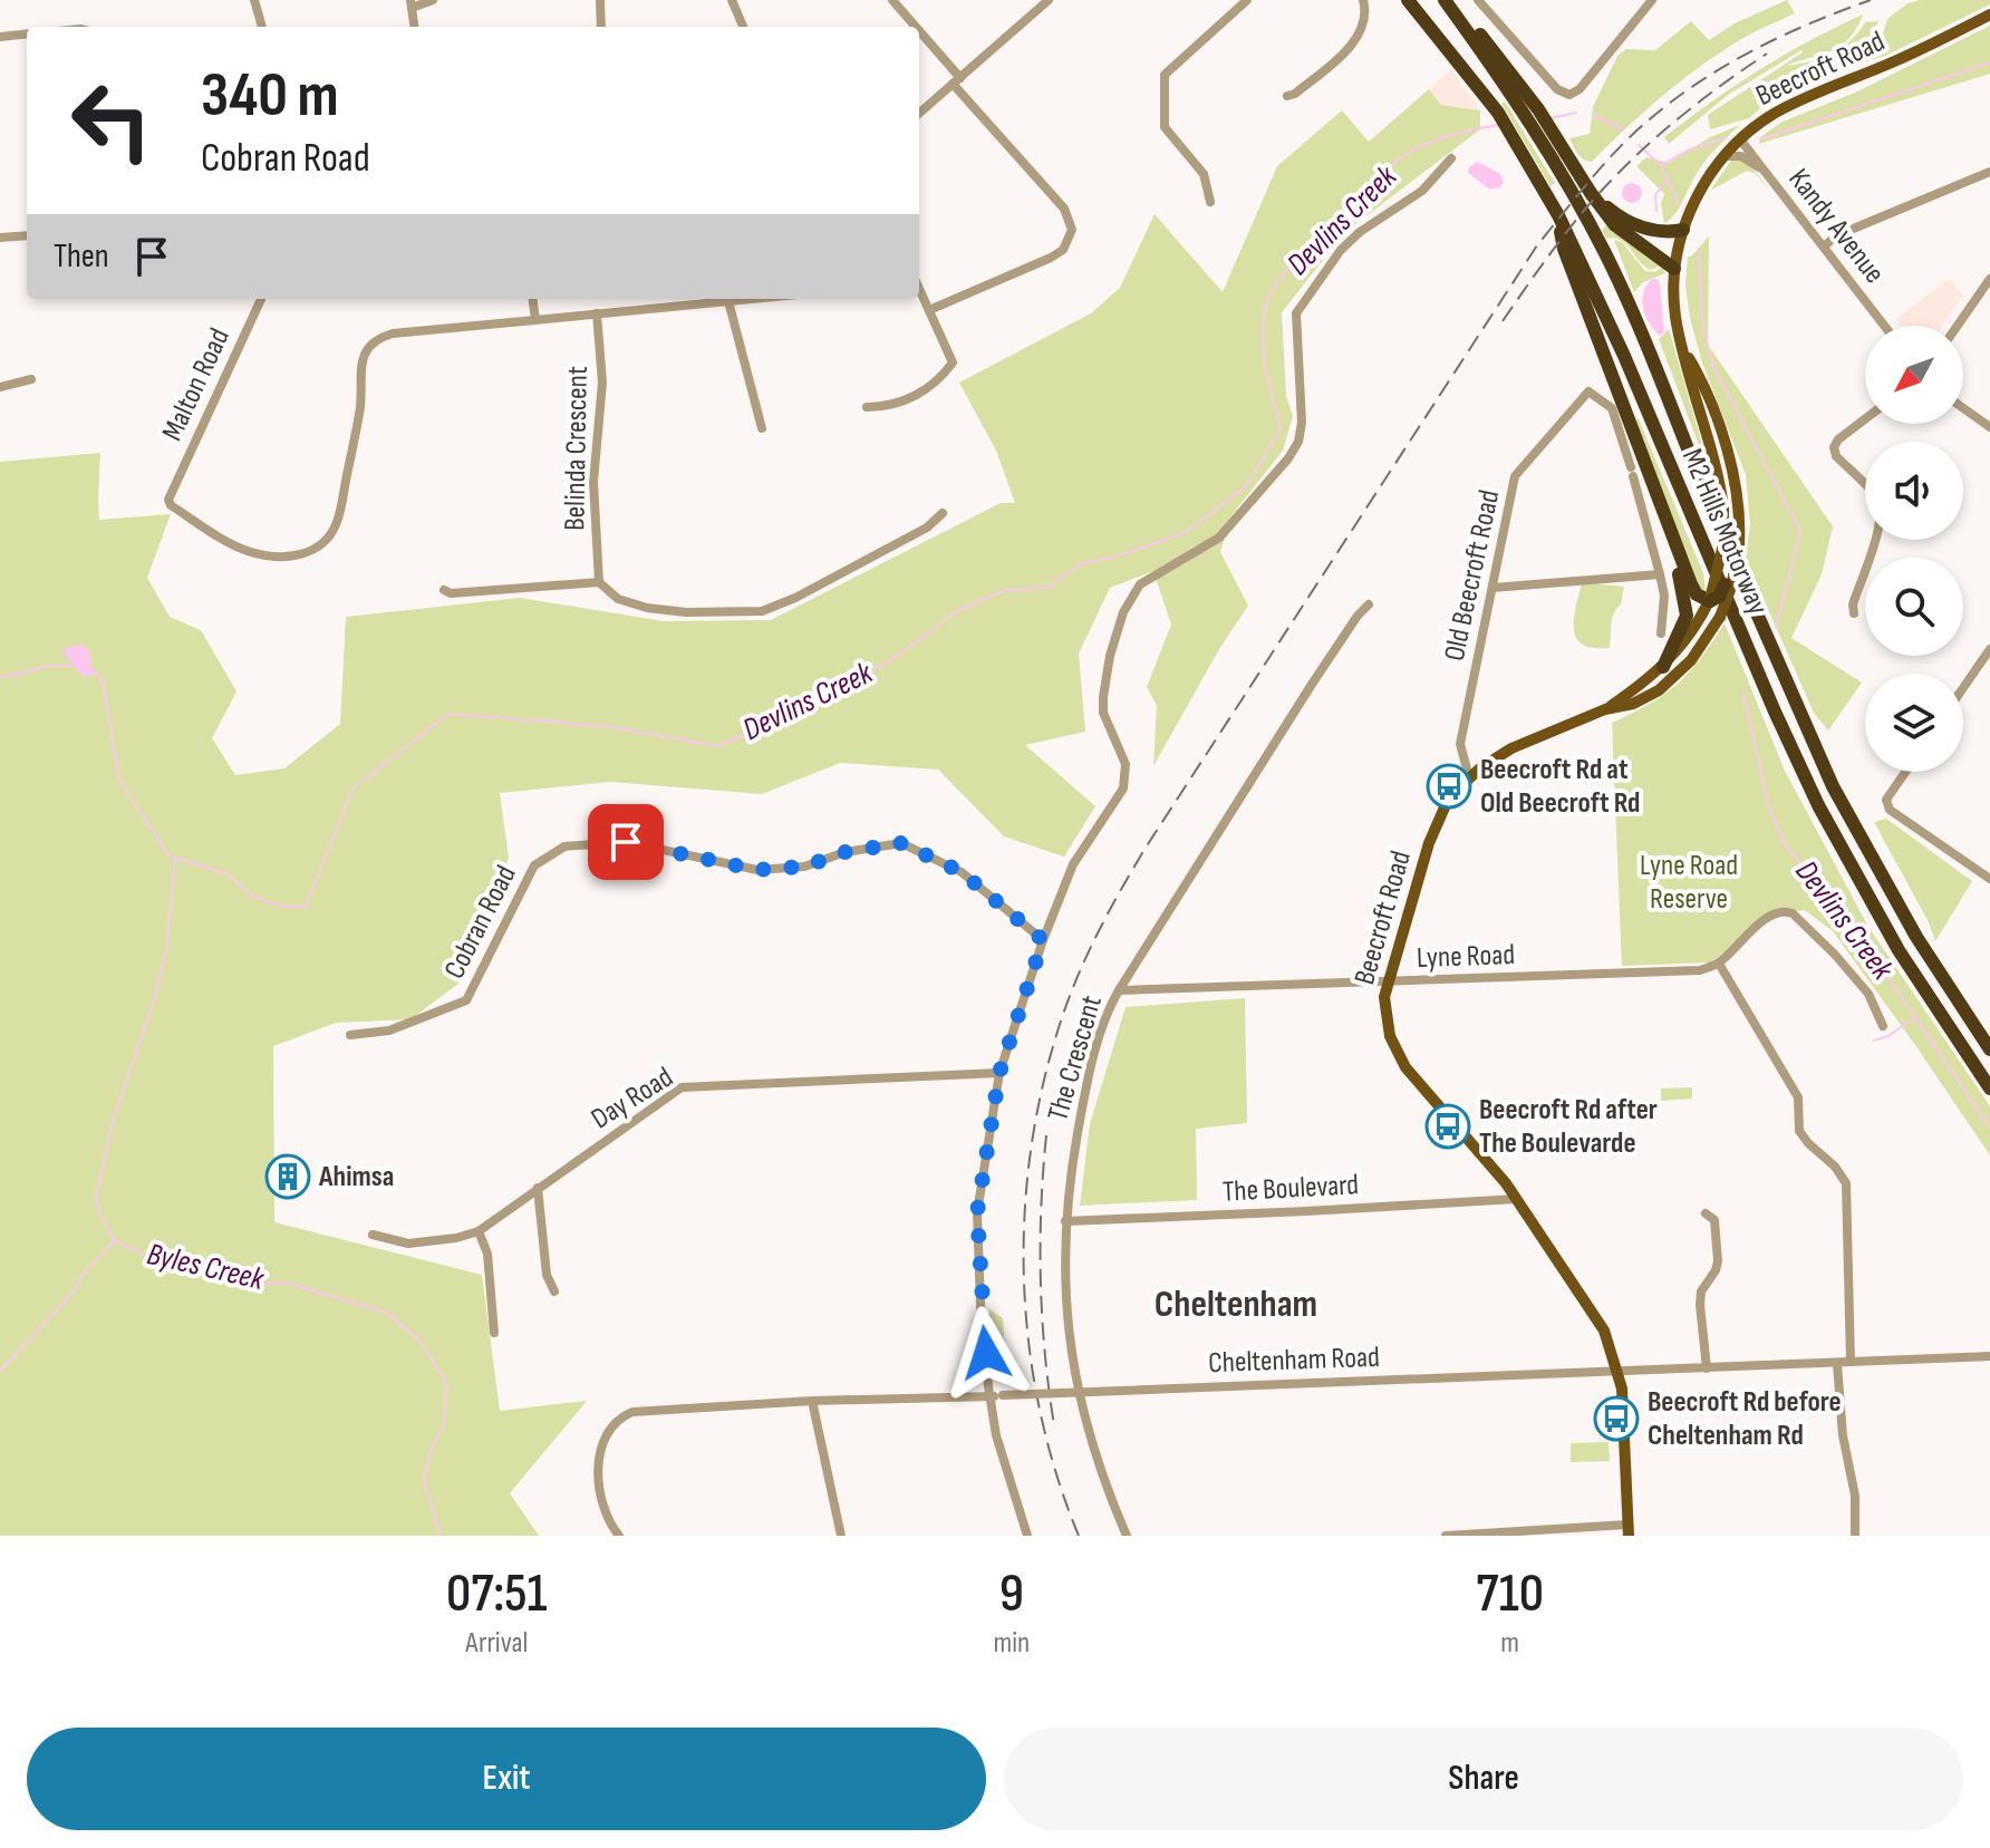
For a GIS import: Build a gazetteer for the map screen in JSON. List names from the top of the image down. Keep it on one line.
{"streets":{"highway":["M2 Hills Motorway"],"main road":["Beecroft Road"],"street":["Kandy Avenue","Malton Road","Belinda Crescent","Old Beecroft Road","Cobran Road","Lyne Road","The Crescent","Day Road","The Boulevard","Cheltenham Road"]},"crossings":[["Beecroft Road","Kandy Avenue"],["Beecroft Road","Old Beecroft Road"],["Beecroft Road","Lyne Road"],["Beecroft Road","The Boulevard"],["Beecroft Road","Cheltenham Road"],["Lyne Road","The Crescent"],["The Crescent","The Boulevard"],["The Crescent","Cheltenham Road"]],"districts":["Cheltenham"],"water":["Devlins Creek","Byles Creek"],"parks":["Lyne Road Reserve"],"places":{"bus stop":["Beecroft Rd at Old Beecroft Rd","Beecroft Rd after The Boulevarde","Beecroft Rd before Cheltenham Rd"],"building":["Ahimsa"]},"north":"bottom left","page":{"turn":["340 m","Cobran Road"],"then":"Then","eta":["07:51","Arrival","9","min","710","m"],"buttons":["Exit","Share"]}}
